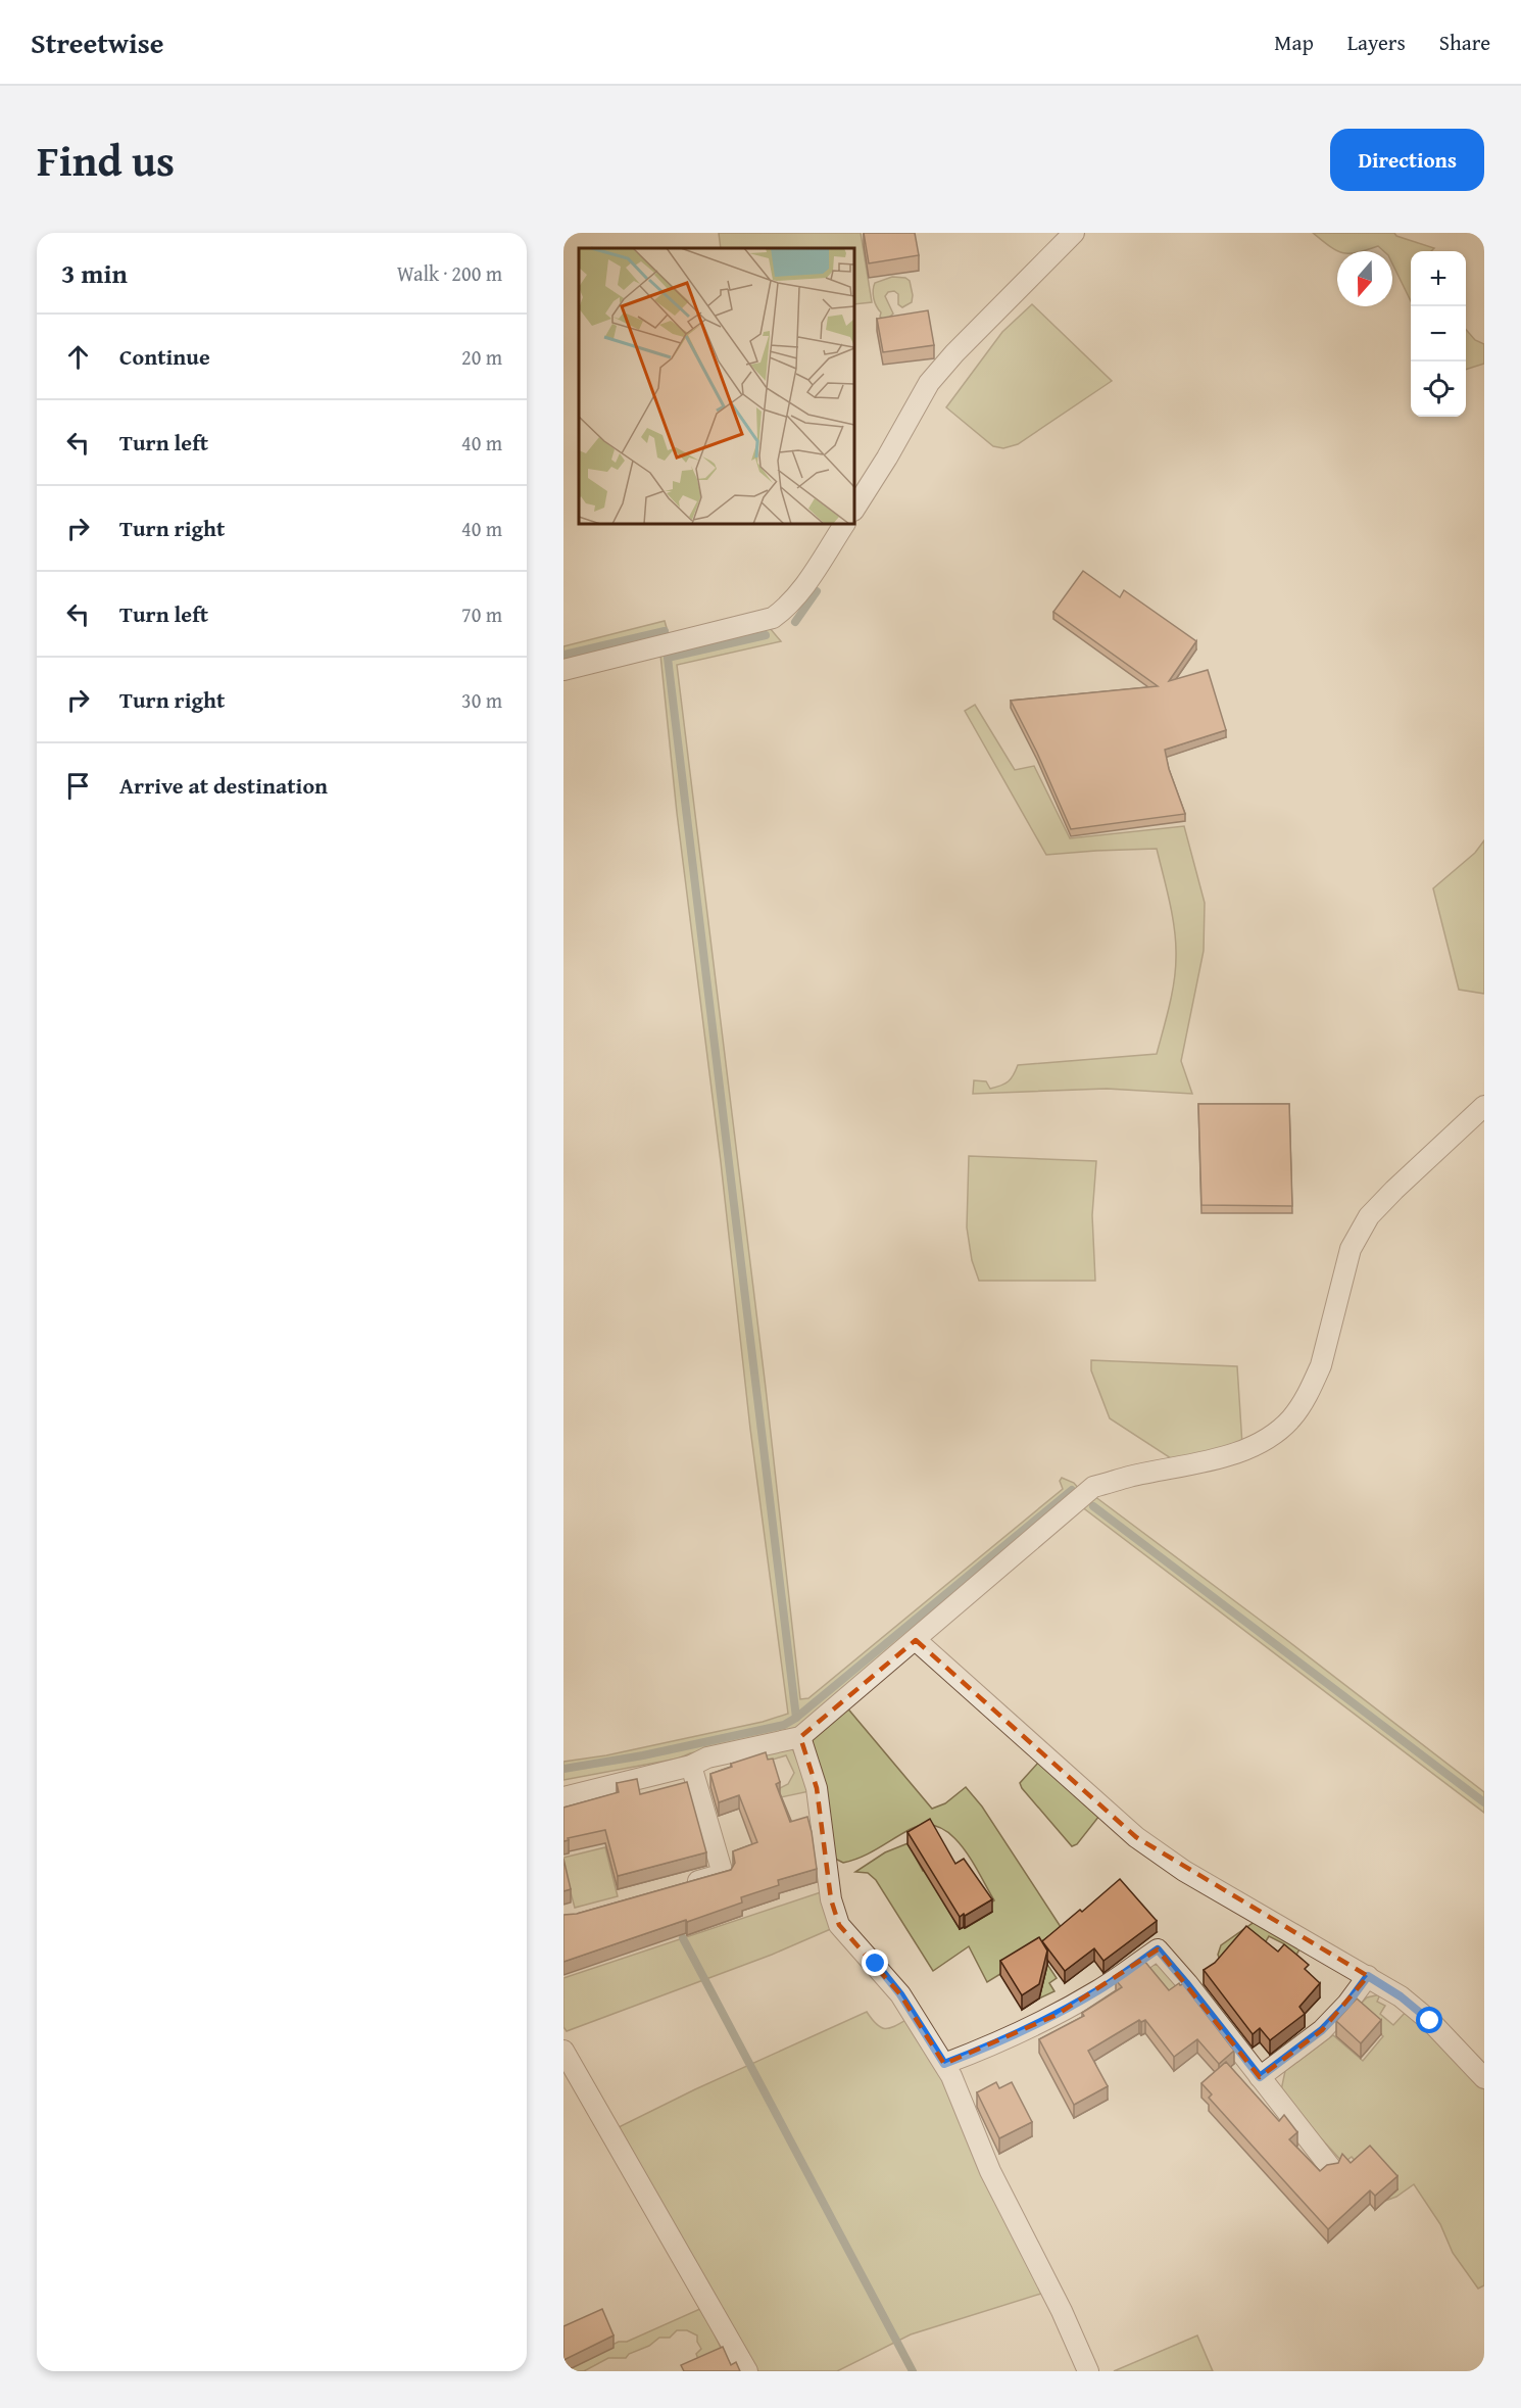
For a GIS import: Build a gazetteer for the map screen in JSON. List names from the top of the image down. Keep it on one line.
{"north":"bottom","page":{"header":"Streetwise","nav":["Map","Layers","Share"],"title":"Find us","buttons":"Directions","heading":["3 min","Walk · 200 m"],"map_buttons":["+","−"],"list":[["Continue","20 m"],["Turn left","40 m"],["Turn right","40 m"],["Turn left","70 m"],["Turn right","30 m"],"Arrive at destination"]}}
